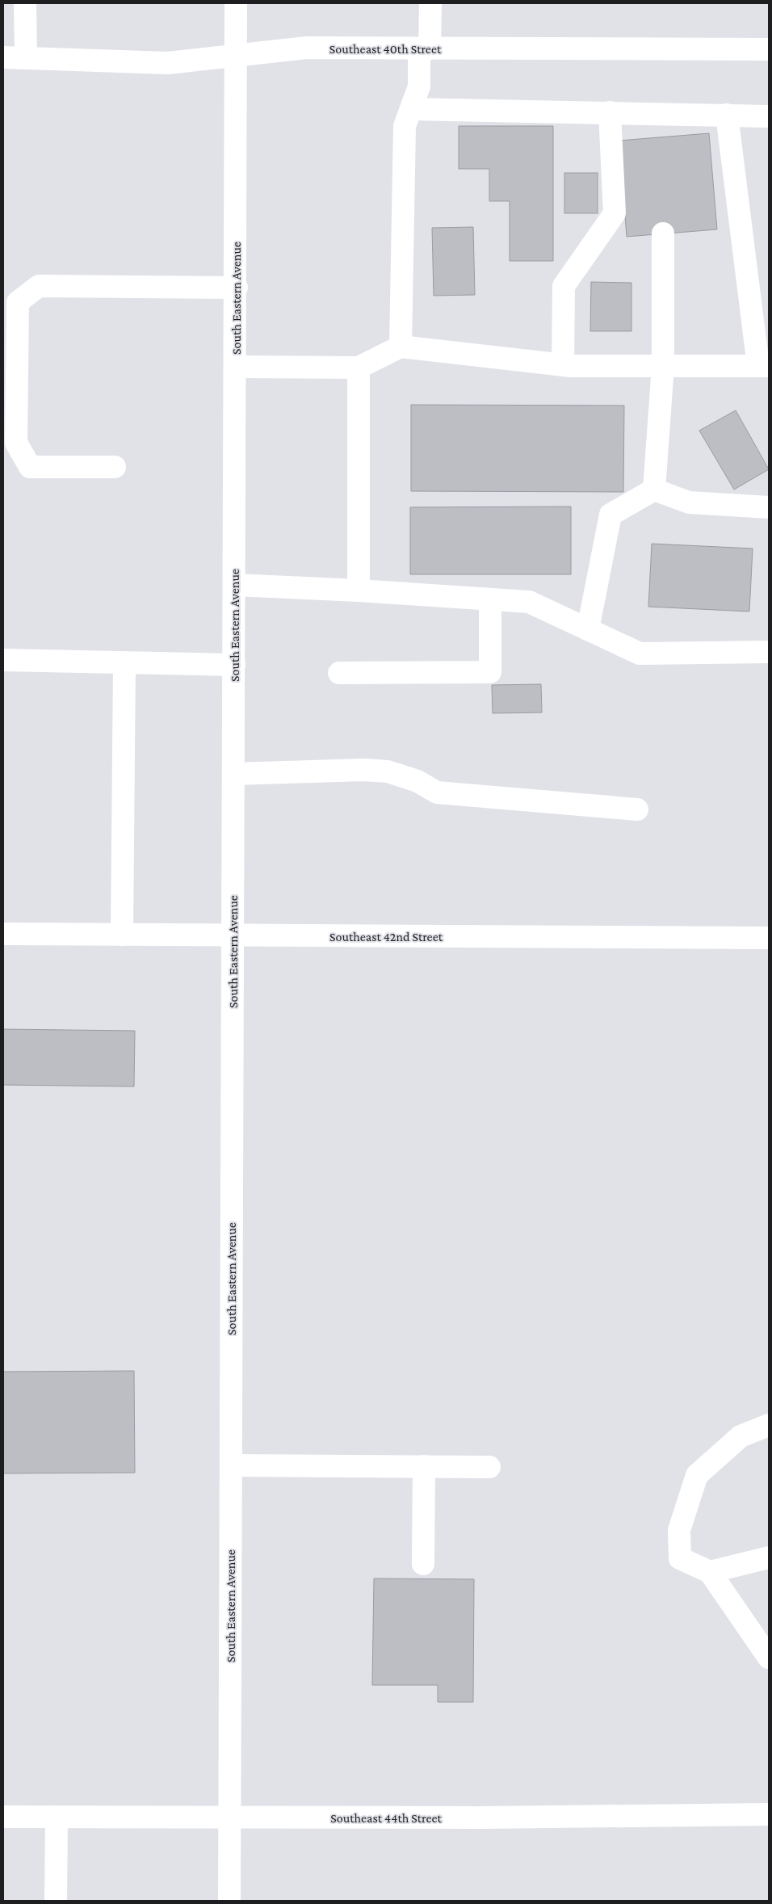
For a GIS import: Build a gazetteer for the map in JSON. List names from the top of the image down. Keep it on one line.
{"streets":{"main road":["Southeast 40th Street","South Eastern Avenue","Southeast 42nd Street","Southeast 44th Street"]},"crossings":[["Southeast 40th Street","South Eastern Avenue"],["South Eastern Avenue","Southeast 42nd Street"],["South Eastern Avenue","Southeast 44th Street"]]}
